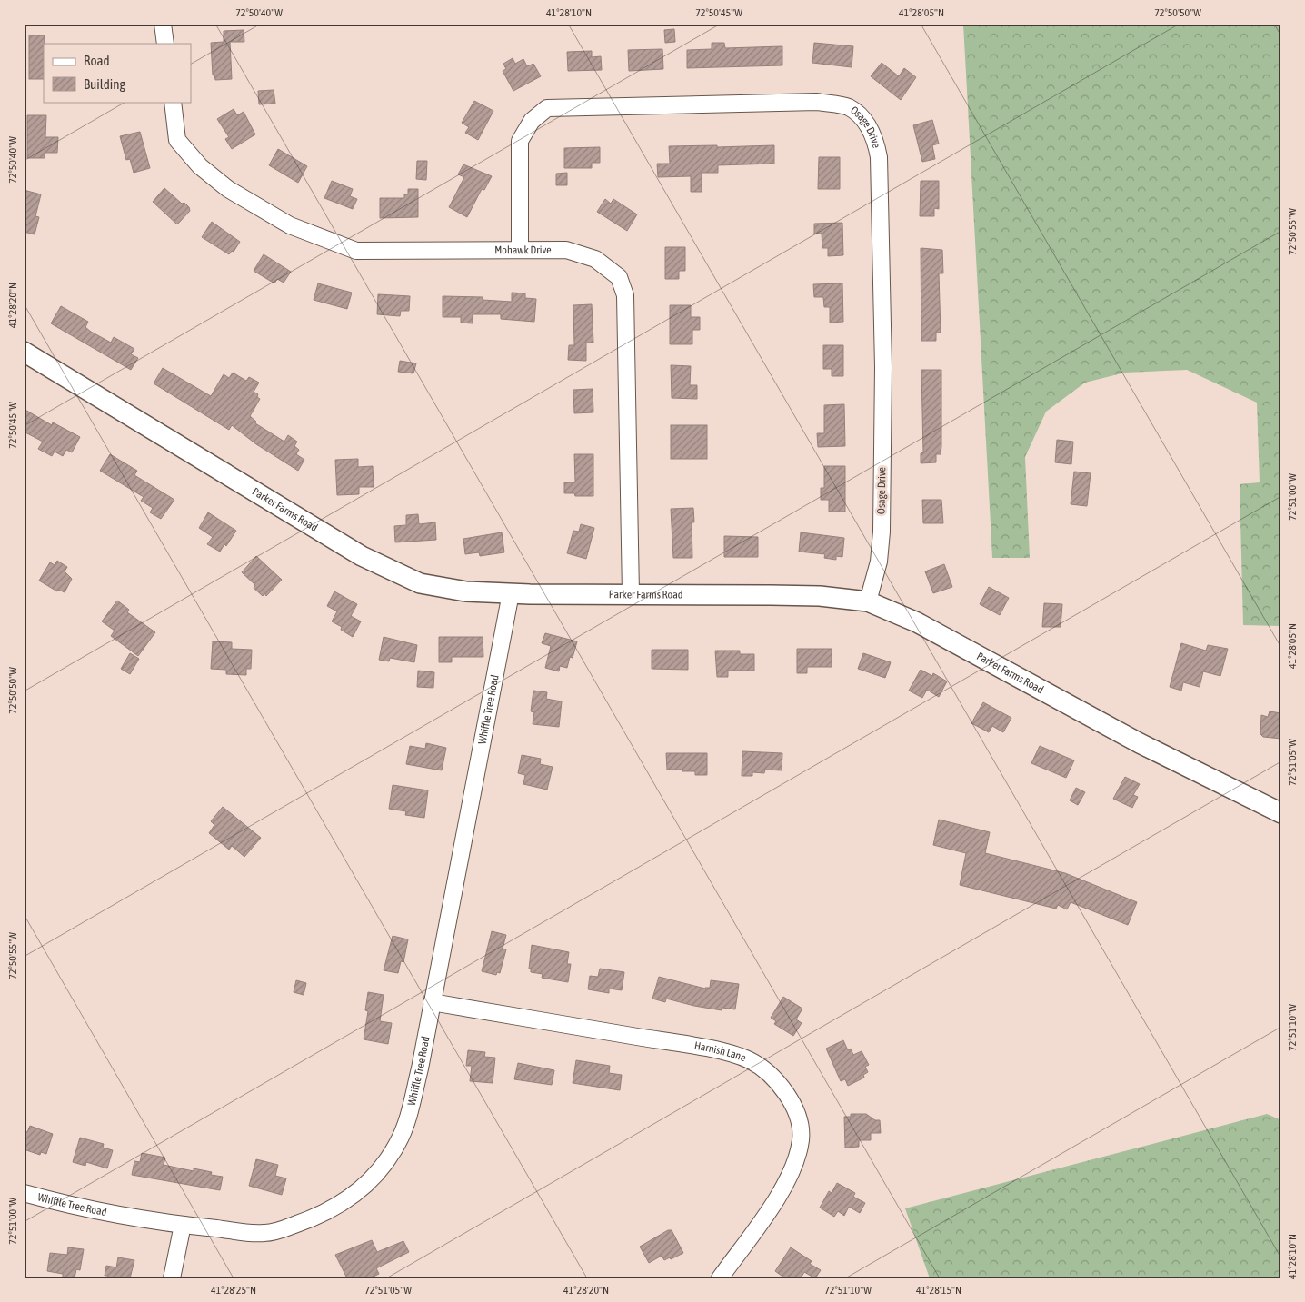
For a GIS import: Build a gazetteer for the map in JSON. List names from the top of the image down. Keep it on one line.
{"streets":{"street":["Osage Drive","Mohawk Drive","Parker Farms Road","Whiffle Tree Road","Harnish Lane"]},"crossings":[["Osage Drive","Mohawk Drive"],["Osage Drive","Parker Farms Road"],["Mohawk Drive","Parker Farms Road"],["Parker Farms Road","Whiffle Tree Road"],["Whiffle Tree Road","Harnish Lane"]],"legend":["Road","Building"],"coordinates":["72°50'40\"W","41°28'10\"N","72°50'45\"W","41°28'05\"N","72°50'50\"W","72°50'55\"W","41°28'20\"N","72°51'00\"W","72°51'05\"W","72°51'10\"W","41°28'25\"N","41°28'15\"N"]}
